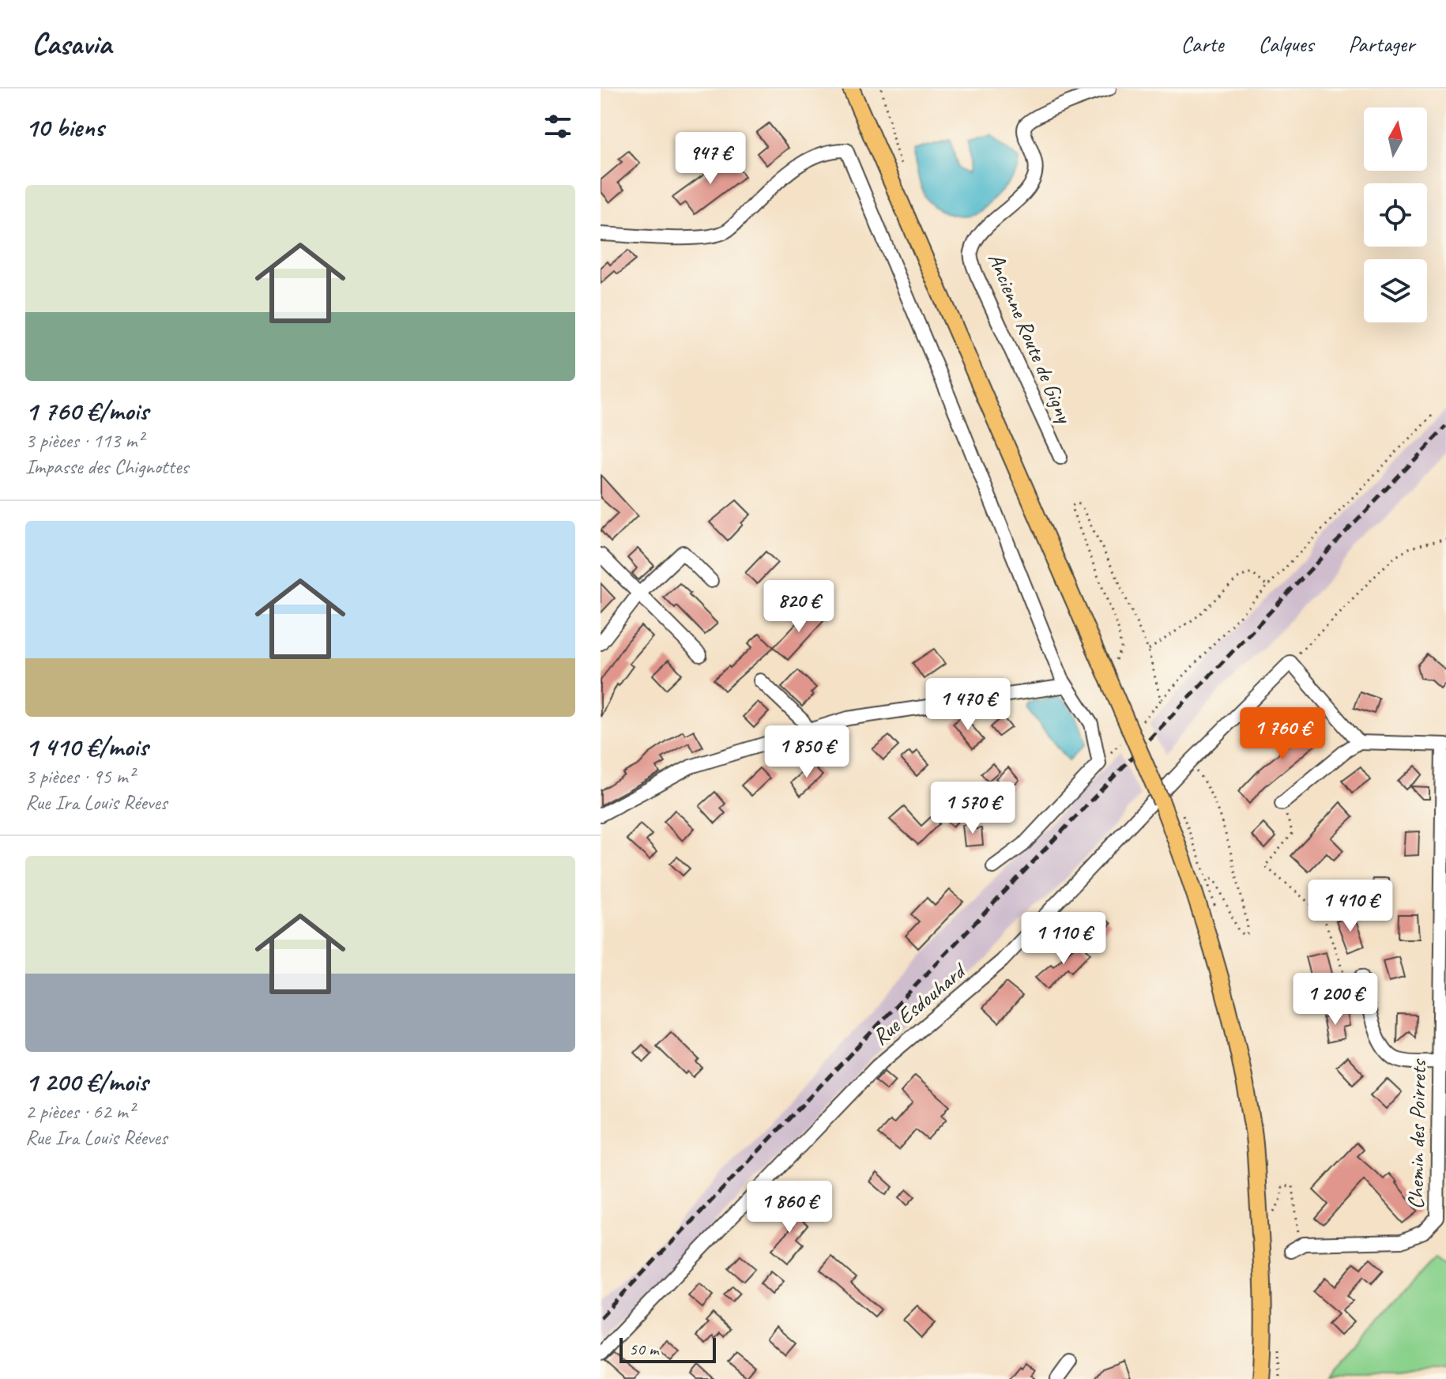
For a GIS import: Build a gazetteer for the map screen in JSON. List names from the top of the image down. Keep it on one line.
{"streets":{"street":["Ancienne Route de Gigny","Rue Esdouhard","Chemin des Poirrets"]},"scale_bar":"50 m","north":"top","page":{"header":"Casavia","nav":["Carte","Calques","Partager"],"heading":"10 biens","price":["947 €","820 €","1 470 €","1 760 €","1 850 €","1 570 €","1 410 €","1 110 €","1 200 €","1 860 €"],"list":[{"name":"1 760 €/mois","note":"3 pièces · 113 m² · Impasse des Chignottes"},{"name":"1 410 €/mois","note":"3 pièces · 95 m² · Rue Ira Louis Réeves"},{"name":"1 200 €/mois","note":"2 pièces · 62 m² · Rue Ira Louis Réeves"}],"scale":"50 m"}}
